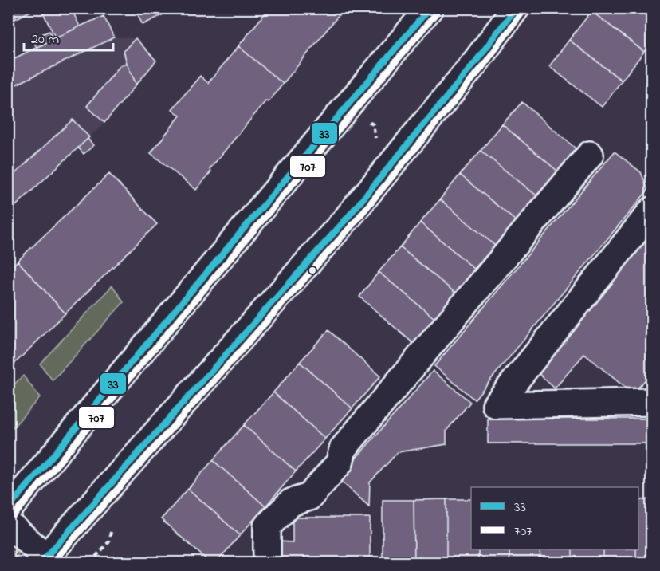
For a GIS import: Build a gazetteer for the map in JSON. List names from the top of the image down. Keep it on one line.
{"lines":["transit line 33","transit line 707"],"legend":["33","707"],"scale_bar":"20 m"}
